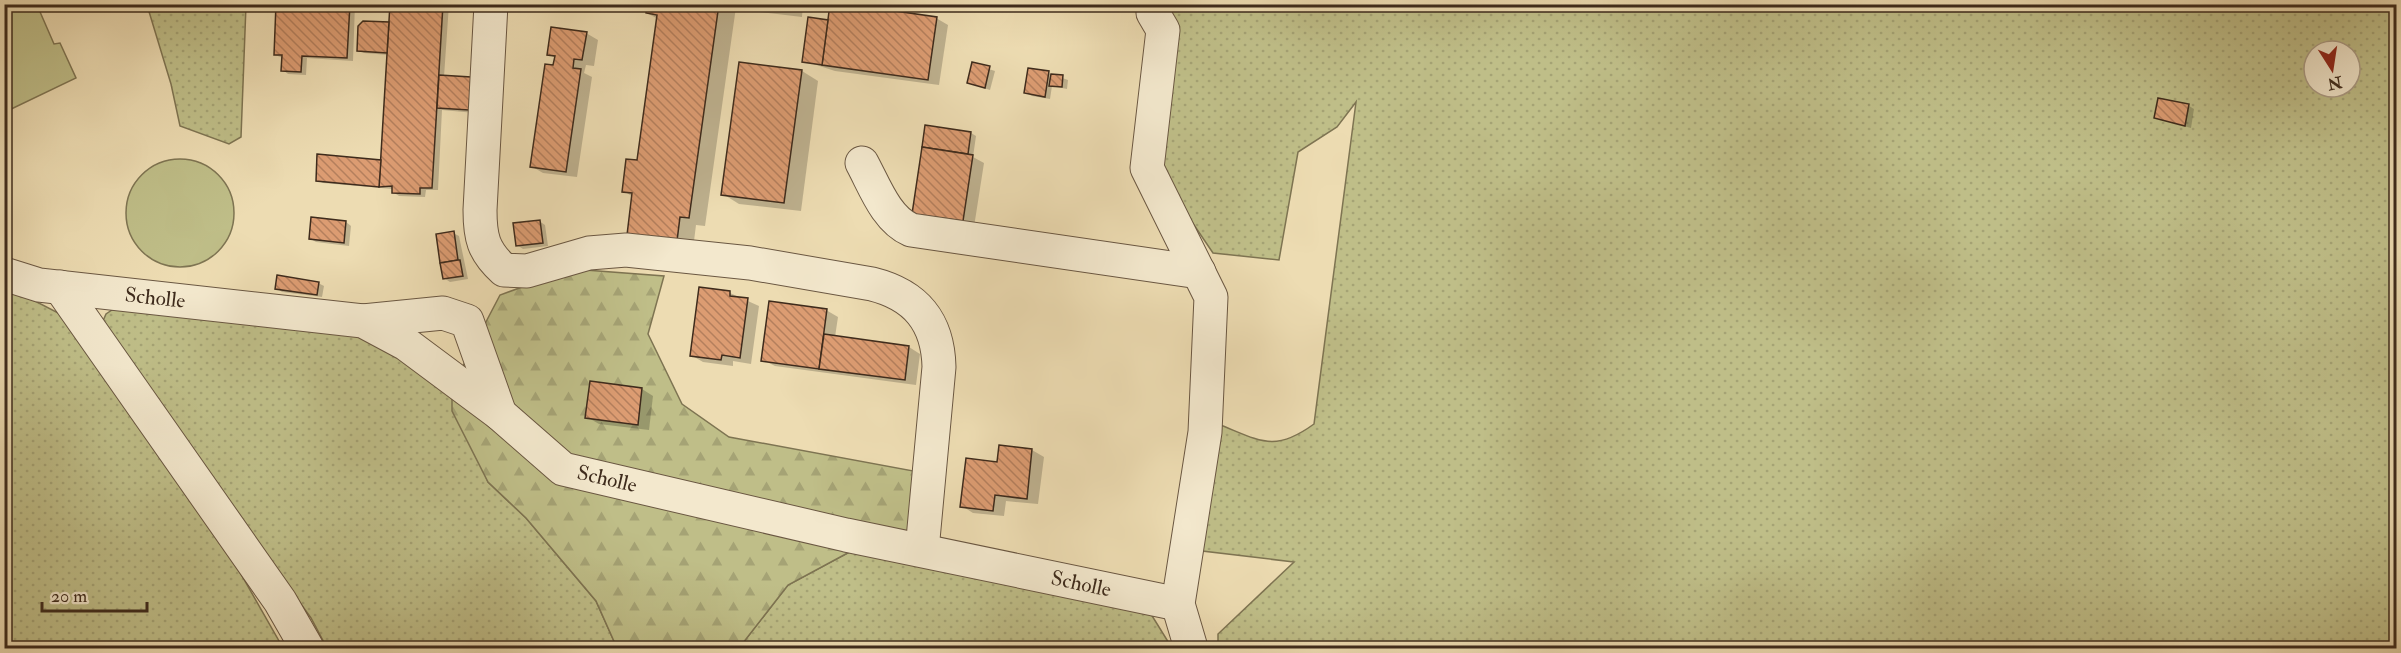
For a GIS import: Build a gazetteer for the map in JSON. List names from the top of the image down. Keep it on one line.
{"streets":{"lane":["Scholle"]},"scale_bar":"20 m","north":"bottom"}
